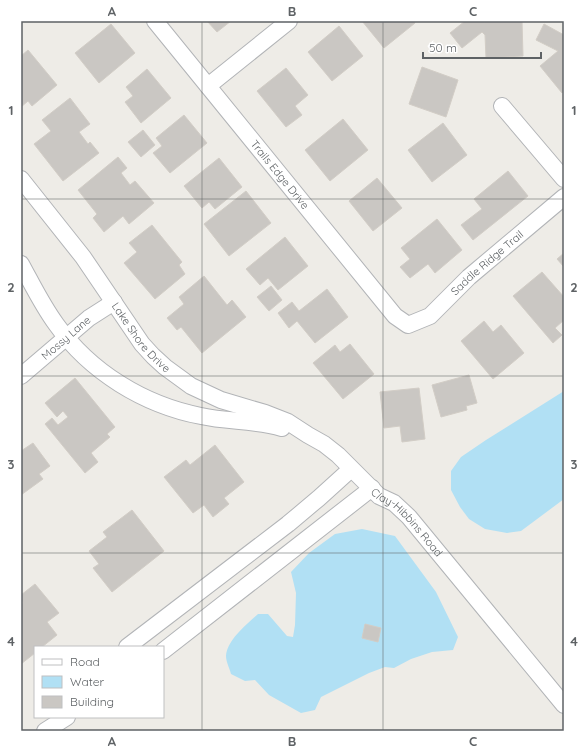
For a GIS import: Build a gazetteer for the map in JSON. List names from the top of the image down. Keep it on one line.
{"streets":{"street":["Trails Edge Drive","Saddle Ridge Trail","Lake Shore Drive","Mossy Lane","Clay-Hibbins Road"]},"crossings":[["Trails Edge Drive","Saddle Ridge Trail"],["Lake Shore Drive","Mossy Lane"],["Lake Shore Drive","Clay-Hibbins Road"]],"legend":["Road","Water","Building"],"scale_bar":"50 m","grid":{"columns":["A","B","C"],"rows":["1","2","3","4"]}}
